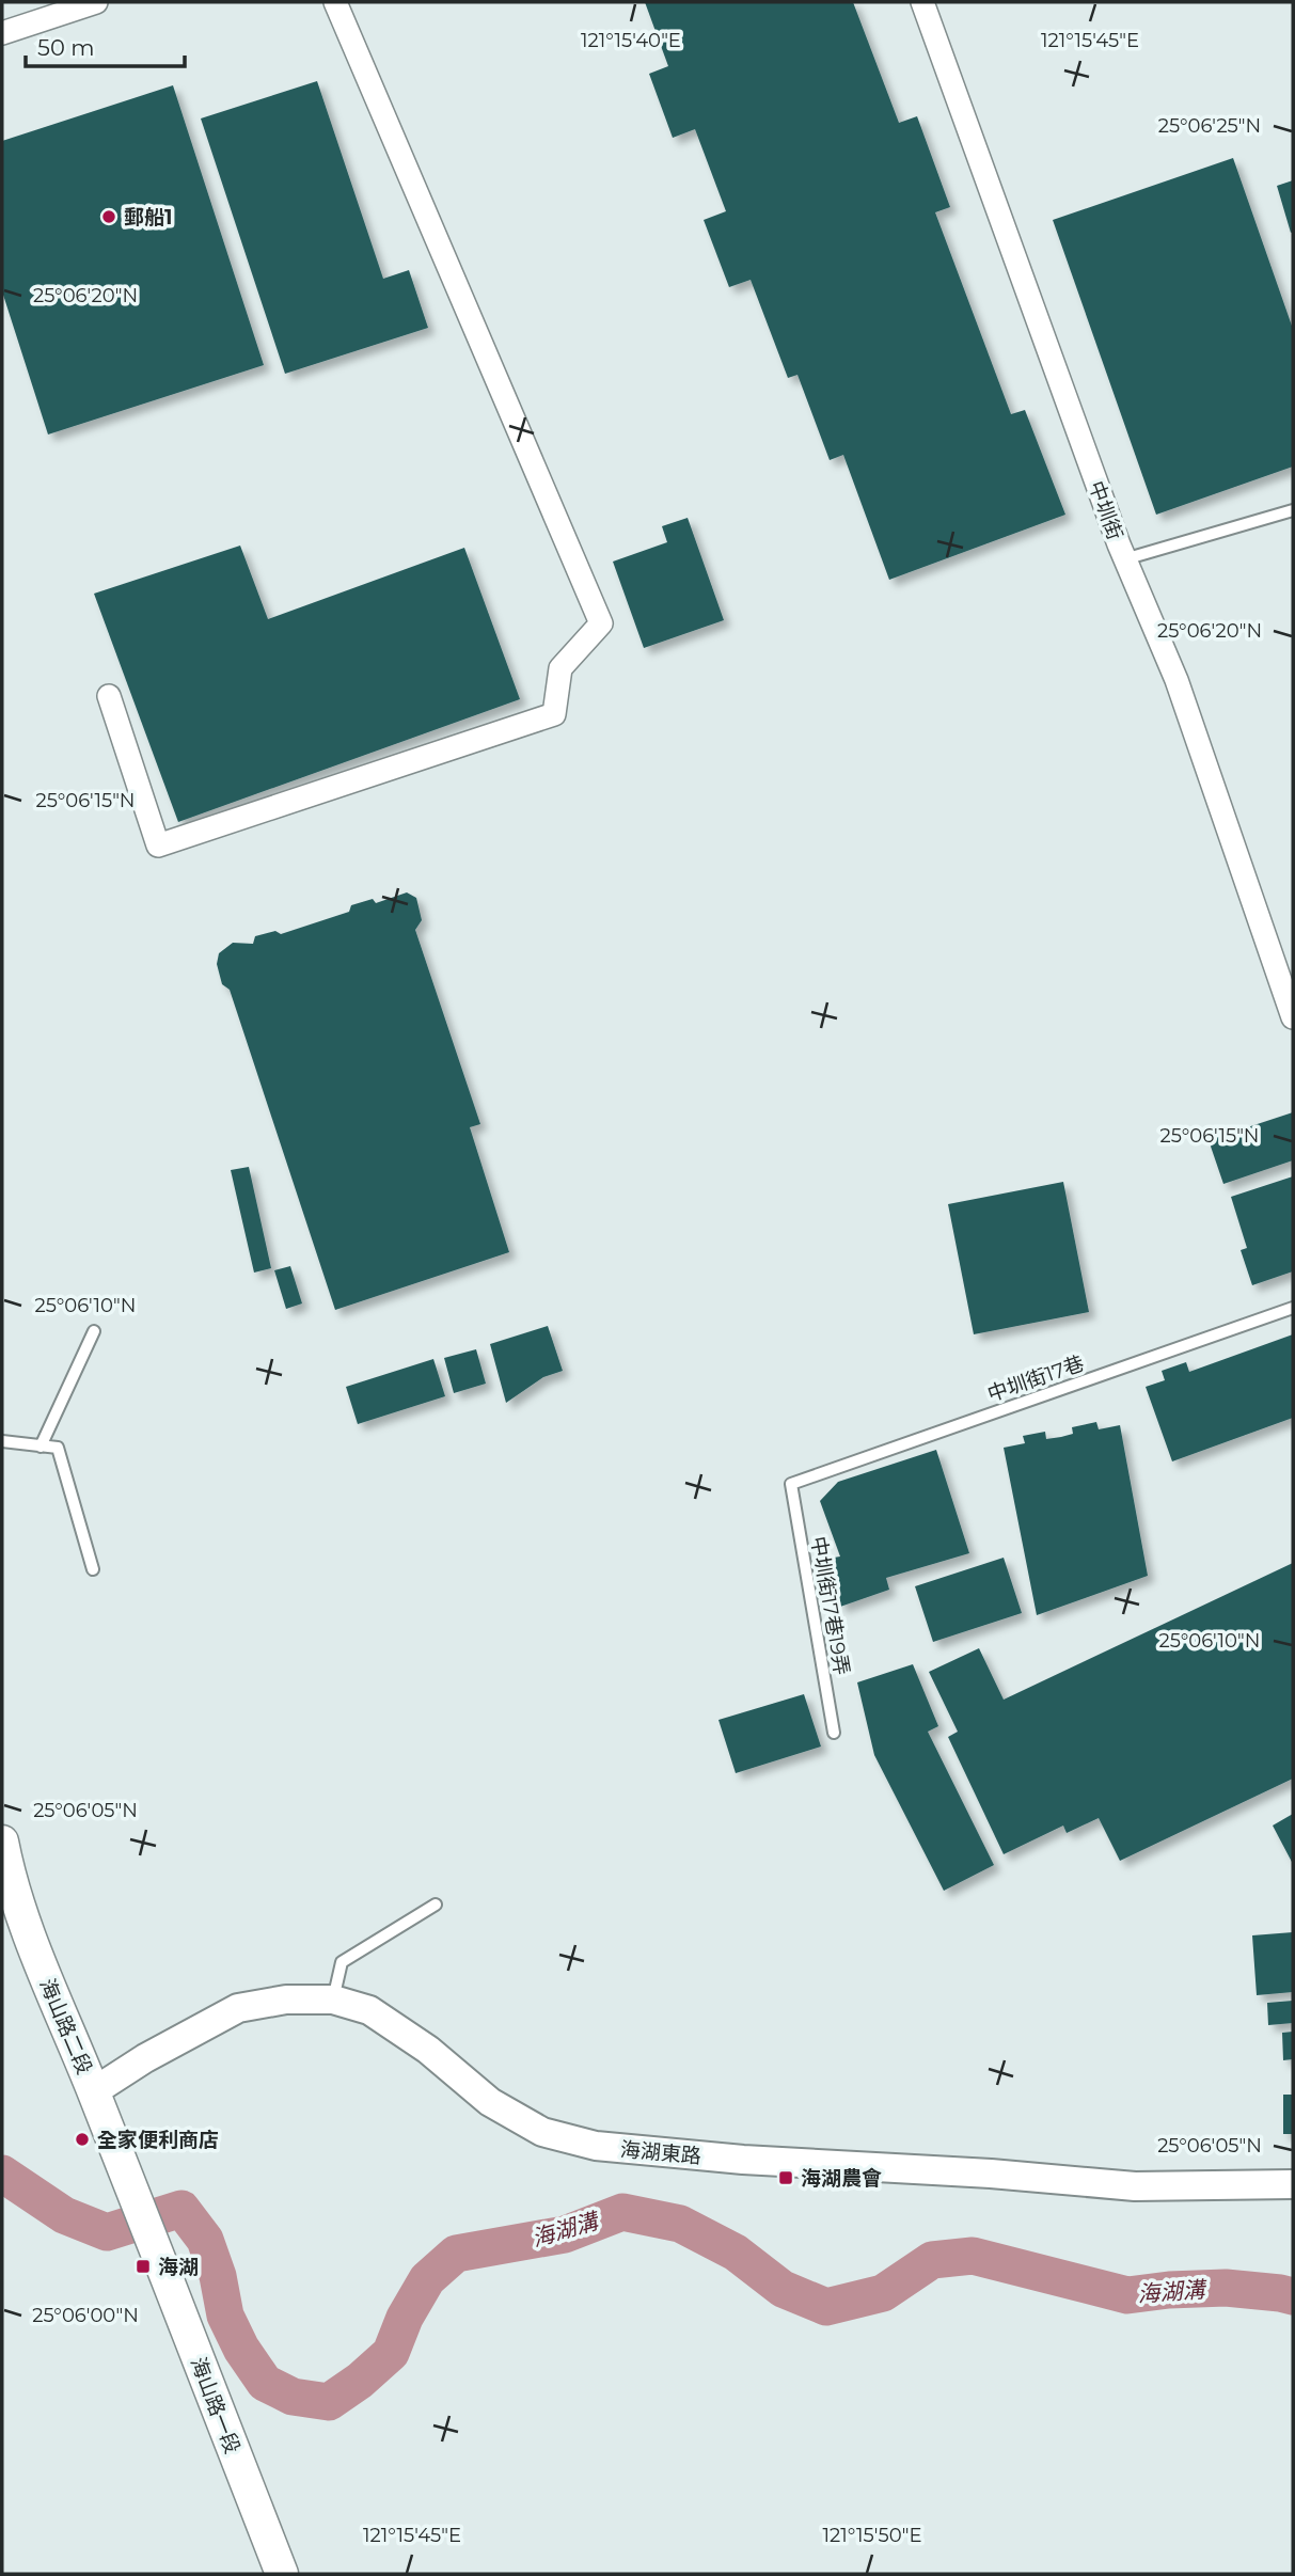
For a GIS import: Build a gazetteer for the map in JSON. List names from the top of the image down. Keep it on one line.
{"streets":{"main road":["海山路二段","海山路一段"],"street":["中圳街","海湖東路"],"lane":["中圳街17巷","中圳街17巷19弄"]},"crossings":[["中圳街17巷","中圳街17巷19弄"],["海山路二段","海湖東路"],["海山路二段","海山路一段"]],"water":["海湖溝"],"places":{"other":["郵船1","全家便利商店"],"transit":["海湖農會","海湖"]},"scale_bar":"50 m","coordinates":["121°15'40\"E","121°15'45\"E","25°06'25\"N","25°06'20\"N","25°06'15\"N","25°06'10\"N","25°06'05\"N","25°06'00\"N","121°15'50\"E"]}
